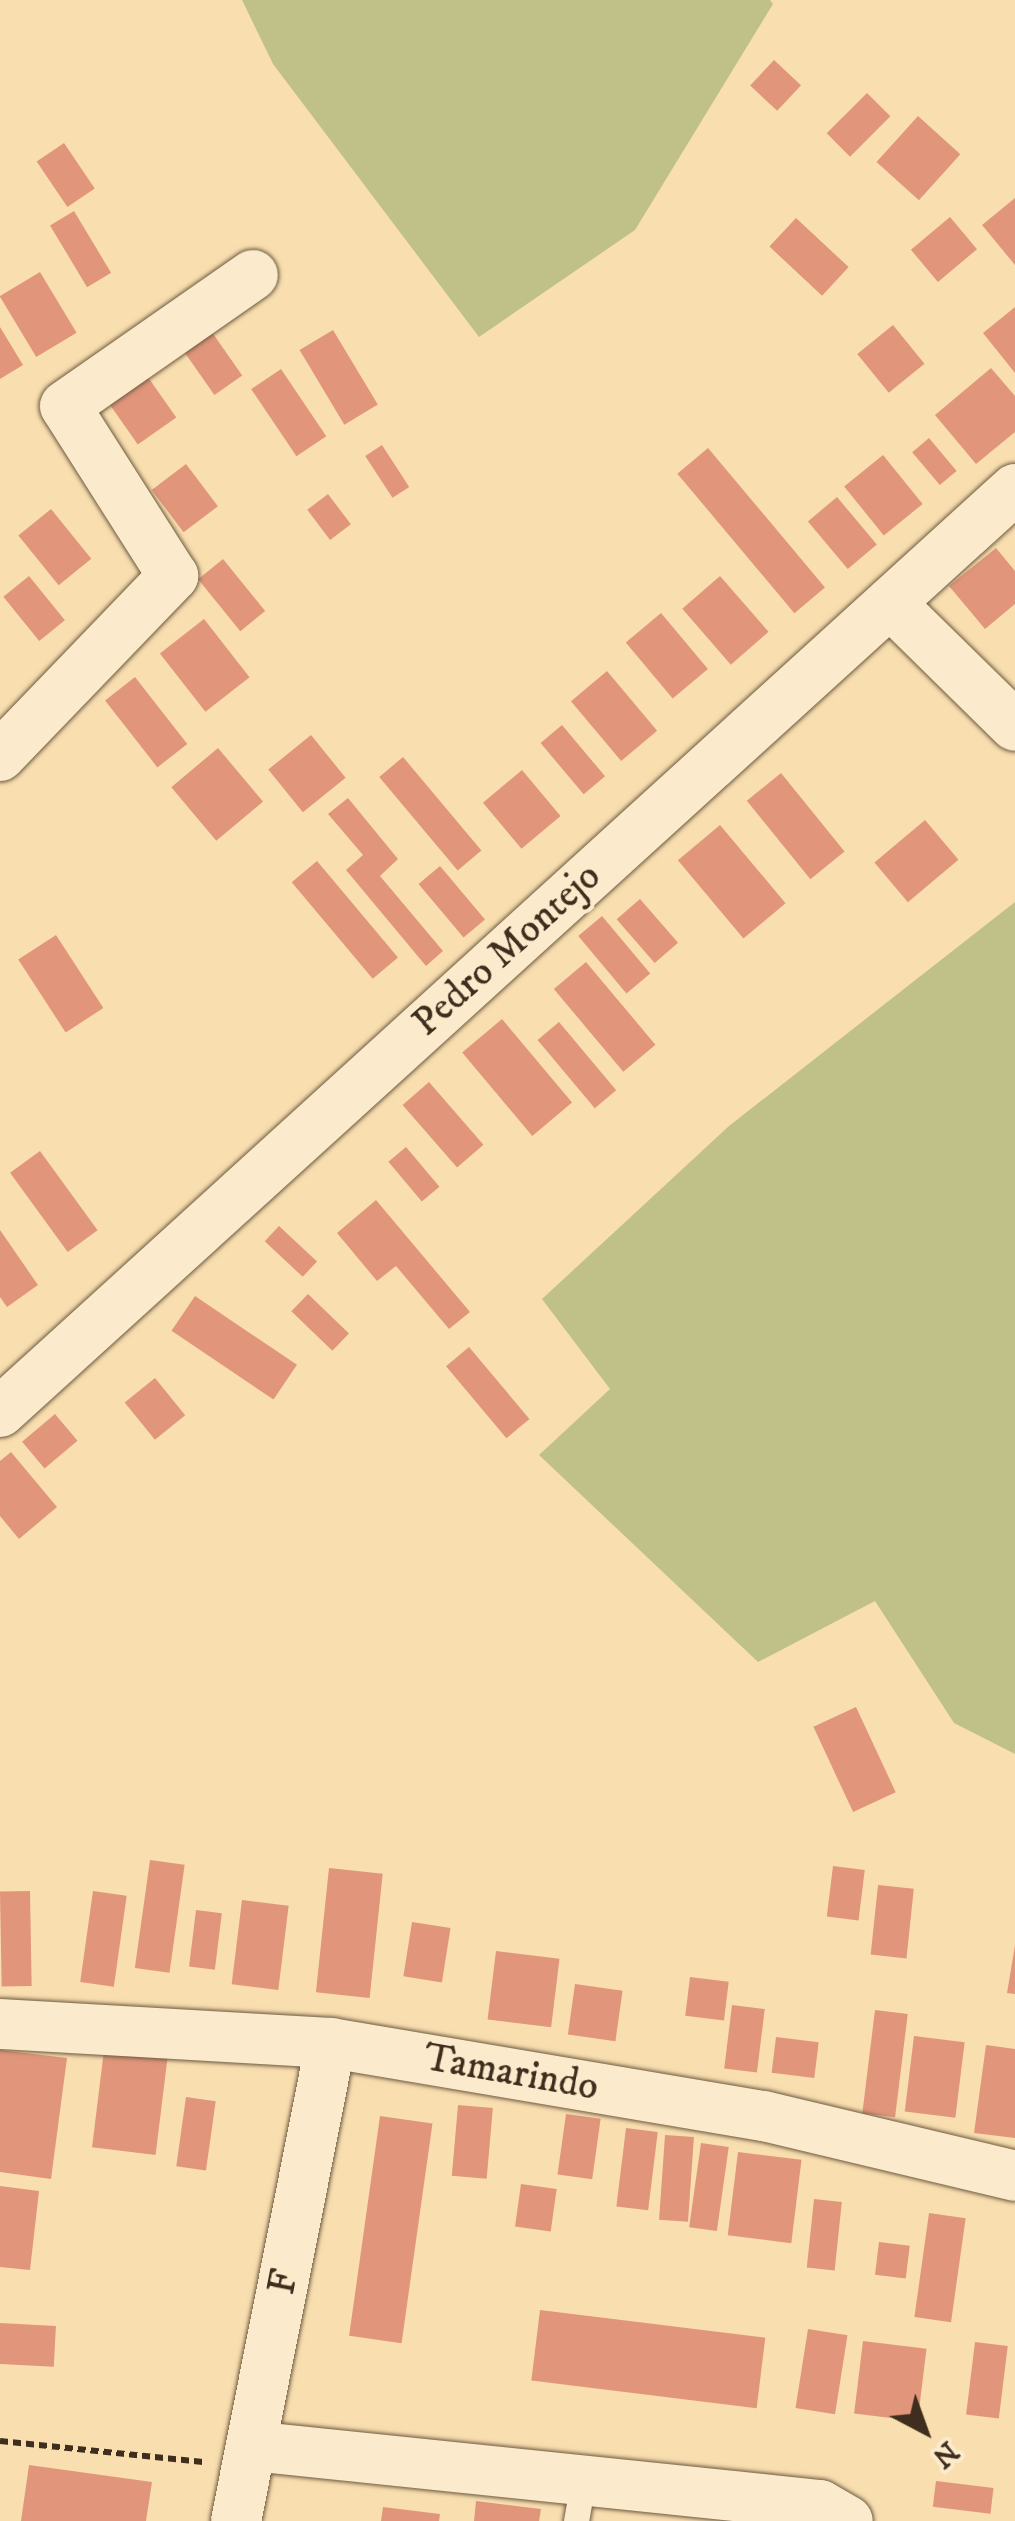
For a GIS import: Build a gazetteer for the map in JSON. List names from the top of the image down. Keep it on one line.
{"streets":{"street":["Pedro Montejo","Tamarindo","F"]},"crossings":[["Tamarindo","F"]],"north":"bottom right"}
